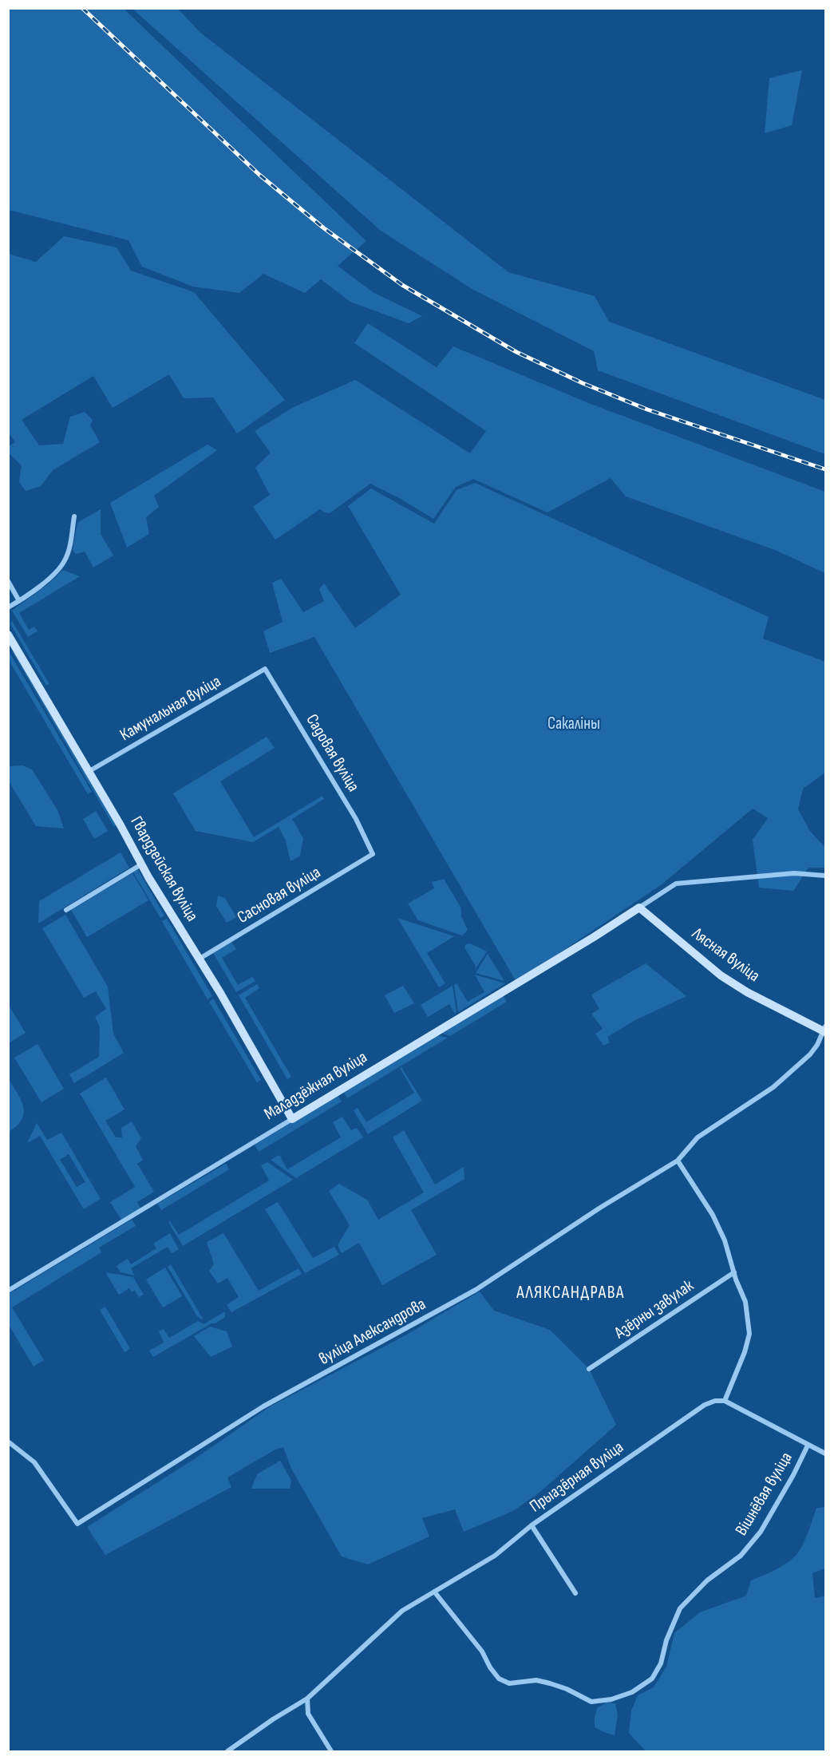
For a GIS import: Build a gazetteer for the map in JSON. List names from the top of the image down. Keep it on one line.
{"streets":{"main road":["Гвардзейская вуліца","Лясная вуліца","Маладзёжная вуліца"],"street":["Камунальная вуліца","Садовая вуліца","Сасновая вуліца","Азёрны завулак","вуліца Александрова","Прыазёрная вуліца","Вішнёвая вуліца"]},"crossings":[["Камунальная вуліца","Садовая вуліца"],["Камунальная вуліца","Гвардзейская вуліца"],["Садовая вуліца","Сасновая вуліца"],["Гвардзейская вуліца","Сасновая вуліца"],["Гвардзейская вуліца","Маладзёжная вуліца"],["Лясная вуліца","Маладзёжная вуліца"],["Лясная вуліца","вуліца Александрова"],["Прыазёрная вуліца","Вішнёвая вуліца"]],"districts":["АЛЯКСАНДРАВА"],"parks":["Сакаліны"]}
